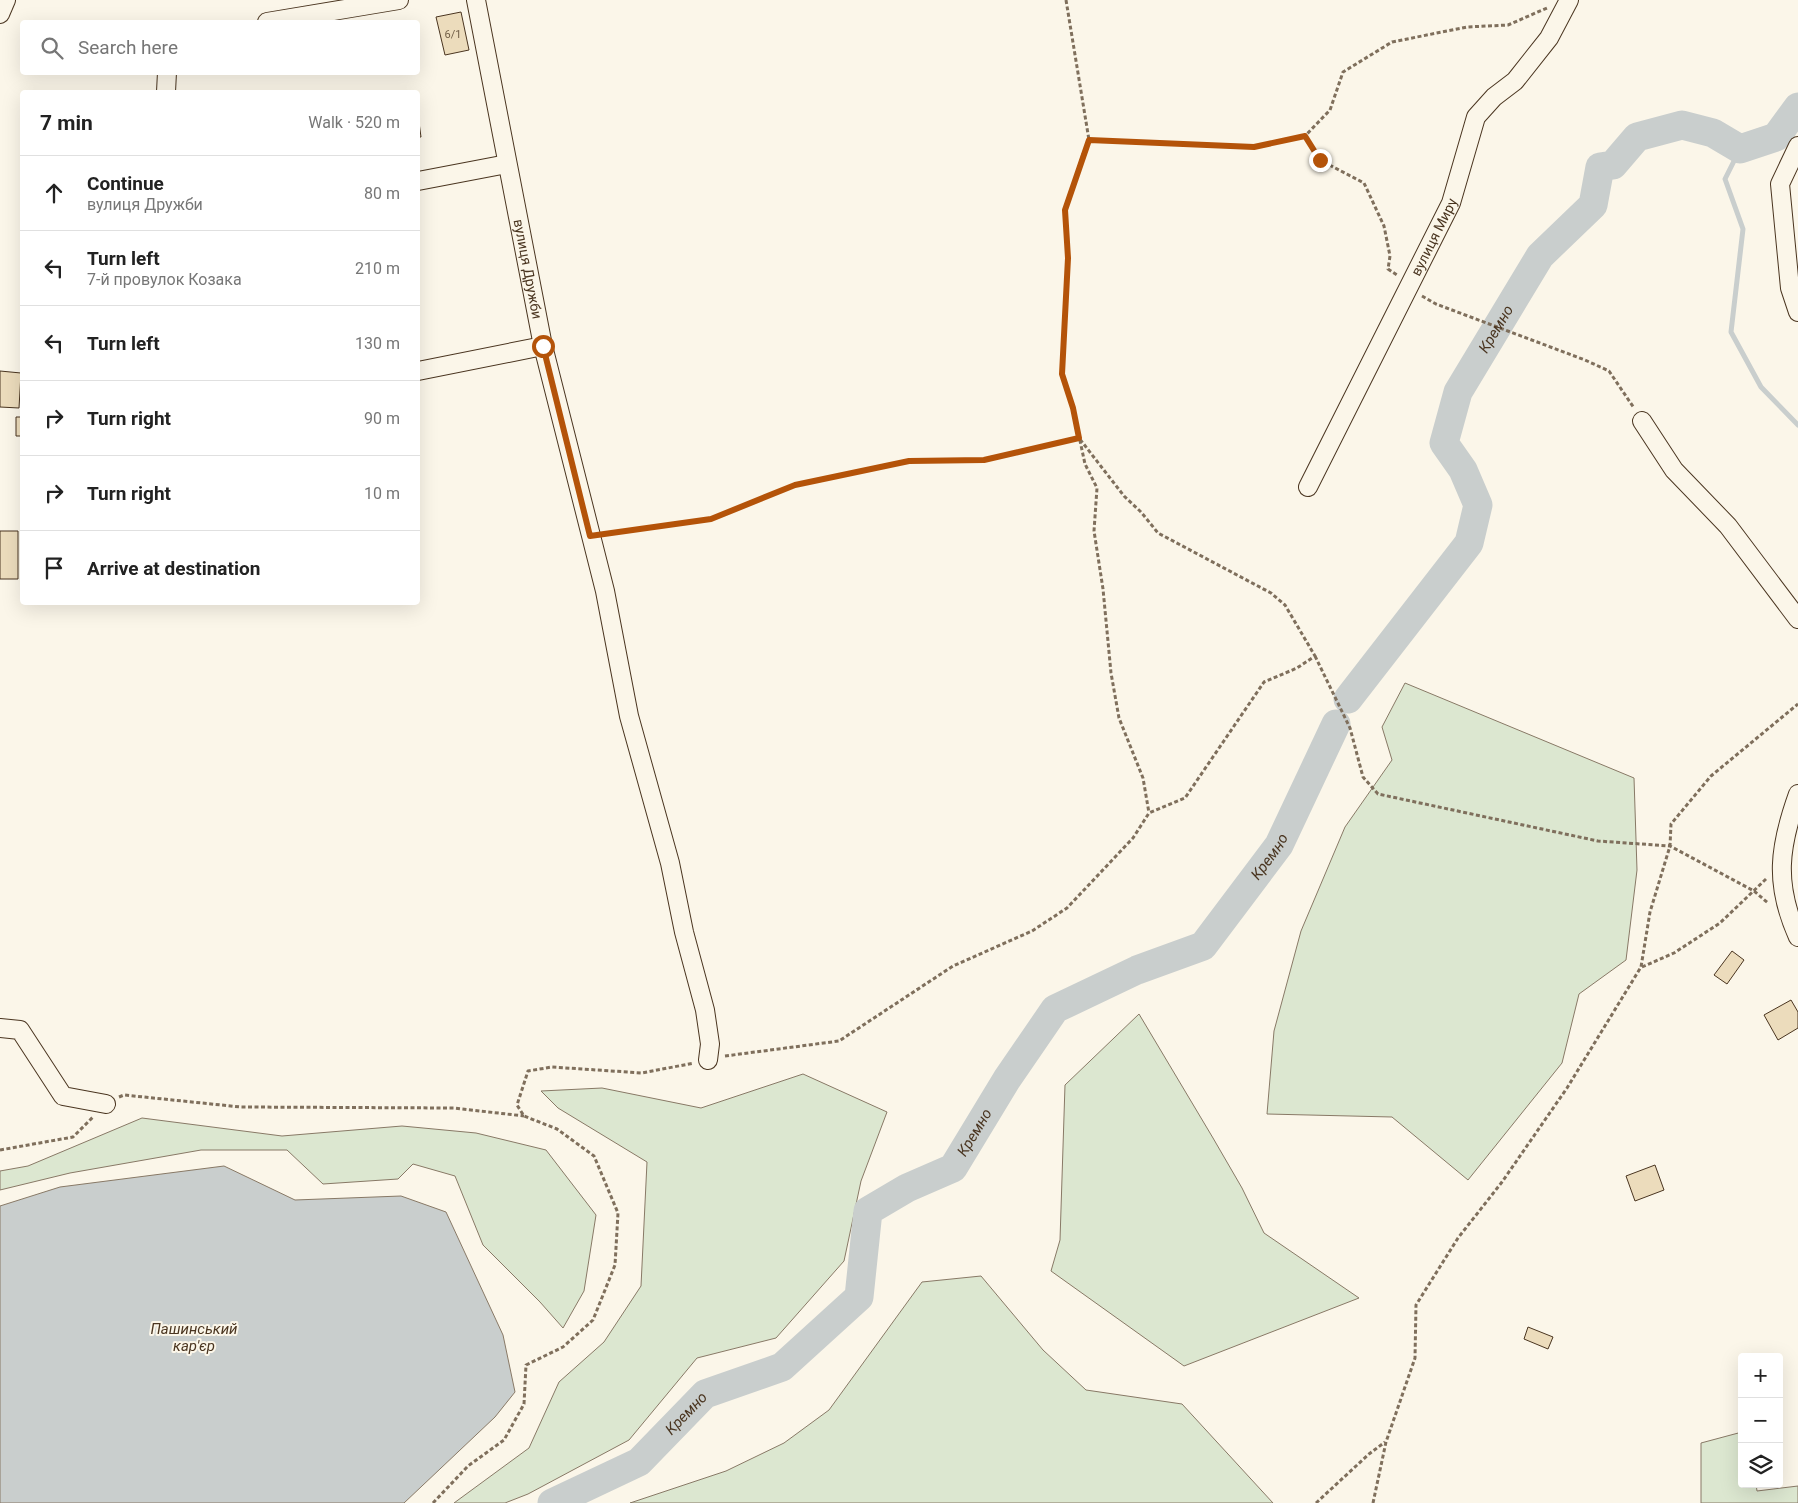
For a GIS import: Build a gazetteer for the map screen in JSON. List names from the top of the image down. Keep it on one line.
{"streets":{"street":["вулиця Миру","вулиця Дружби"]},"water":["Кремно","Пашинський кар'єр"],"house_numbers":["6/1"],"page":{"search":"Search here","heading":["7 min","Walk · 520 m"],"list":[["Continue","вулиця Дружби","80 m"],["Turn left","7-й провулок Козака","210 m"],["Turn left","130 m"],["Turn right","90 m"],["Turn right","10 m"],"Arrive at destination"],"map_buttons":["+","−"]}}
